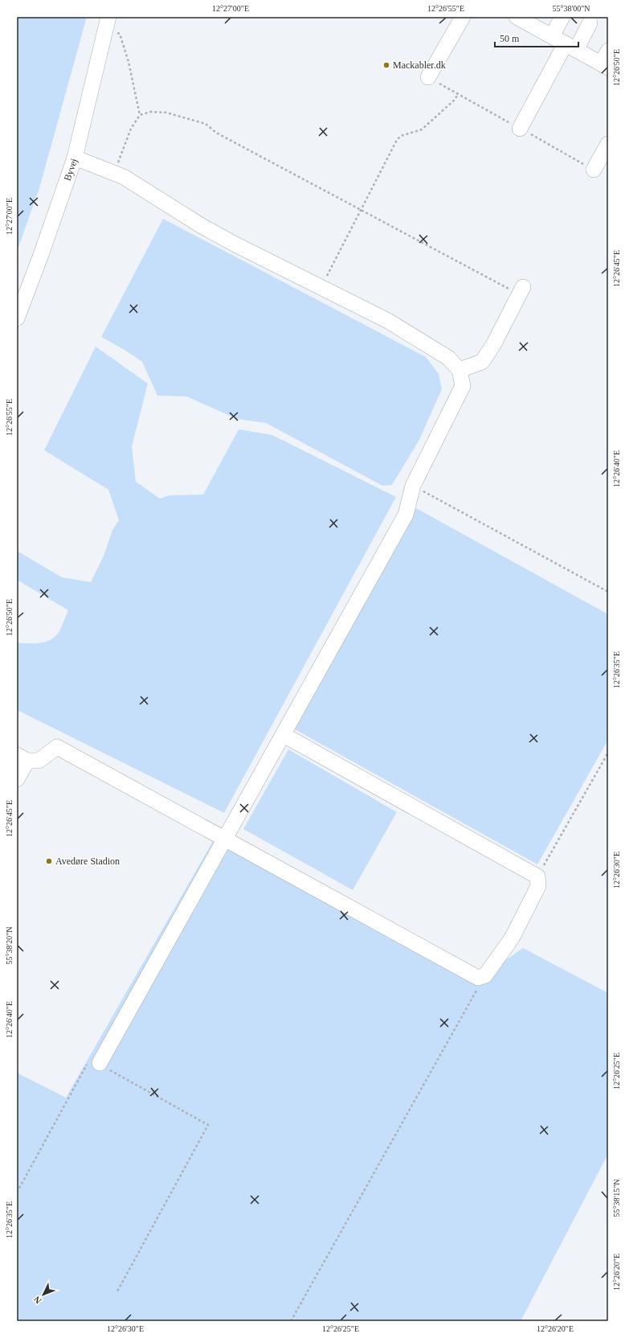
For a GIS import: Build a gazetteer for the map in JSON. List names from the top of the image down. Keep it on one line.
{"streets":{"street":["Byvej"]},"places":["Mackabler.dk","Avedøre Stadion"],"scale_bar":"50 m","north":"bottom left","coordinates":["12°27'00\"E","12°26'55\"E","55°38'00\"N","12°26'50\"E","12°26'45\"E","12°26'40\"E","12°26'35\"E","12°26'30\"E","55°38'20\"N","12°26'25\"E","55°38'15\"N","12°26'20\"E"]}
